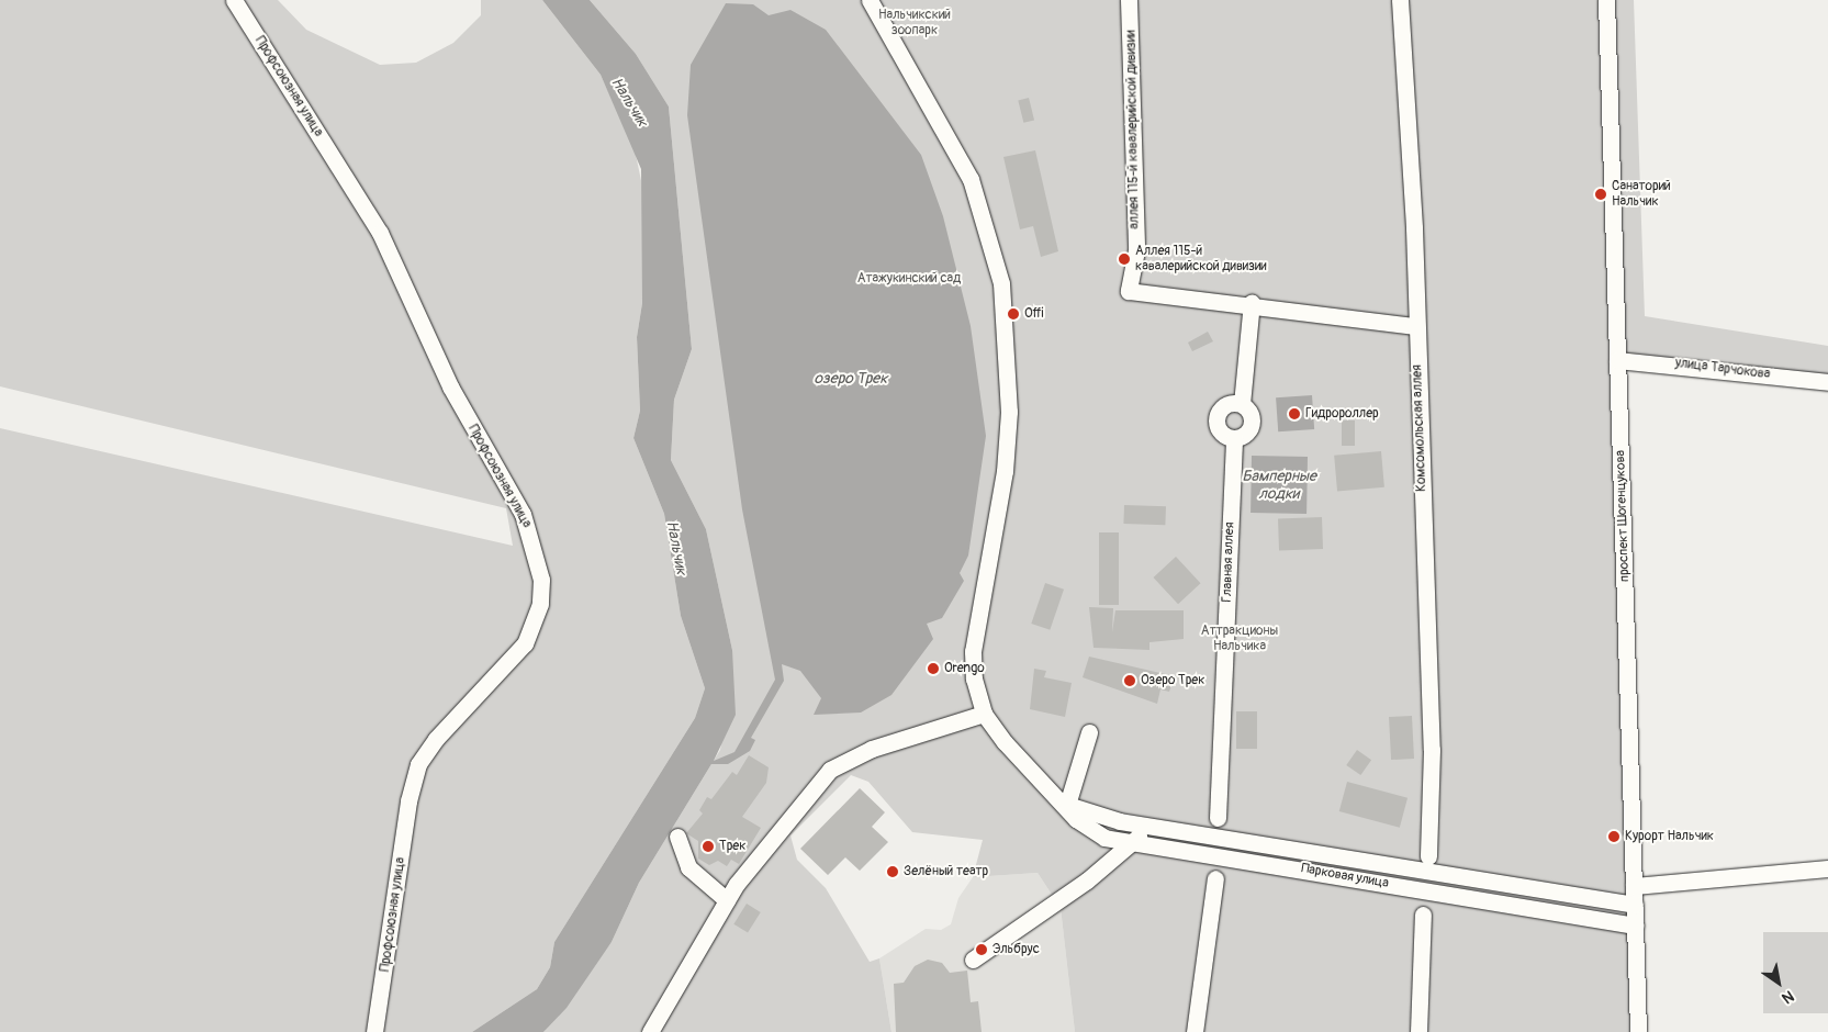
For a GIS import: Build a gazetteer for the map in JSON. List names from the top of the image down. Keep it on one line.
{"streets":{"street":["Профсоюзная улица","аллея 115-й кавалерийской дивизии","улица Тарчокова","Комсомольская аллея","проспект Шогенцукова","Главная аллея","Парковая улица"]},"crossings":[["улица Тарчокова","проспект Шогенцукова"],["проспект Шогенцукова","Парковая улица"]],"water":["Нальчик","озеро Трек","Бамперные лодки"],"parks":["Нальчикский зоопарк","Атажукинский сад","Аттракционы Нальчика"],"places":["Санаторий Нальчик","Аллея 115-й кавалерийской дивизии","Offi","Гидророллер","Orengo","Озеро Трек","Курорт Нальчик","Трек","Зелёный театр","Эльбрус"],"north":"bottom right"}
